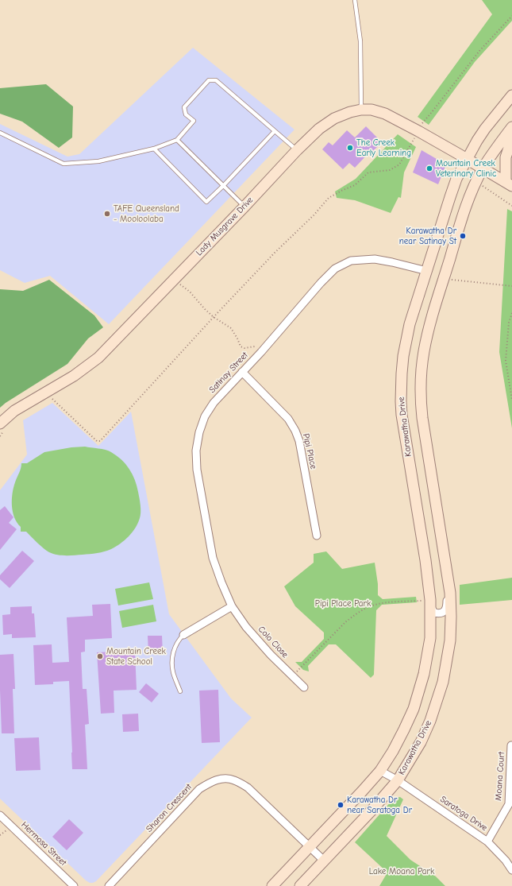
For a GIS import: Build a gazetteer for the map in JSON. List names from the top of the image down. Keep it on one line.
{"streets":{"main road":["Lady Musgrave Drive","Karawatha Drive"],"street":["Satinay Street","Pipi Place","Colo Close","Moana Court","Sharon Crescent","Saratoga Drive","Hermosa Street"]},"crossings":[["Lady Musgrave Drive","Karawatha Drive"],["Satinay Street","Karawatha Drive"],["Satinay Street","Pipi Place"],["Satinay Street","Colo Close"],["Karawatha Drive","Sharon Crescent"],["Karawatha Drive","Saratoga Drive"],["Moana Court","Saratoga Drive"]],"parks":["Pipi Place Park","Lake Moana Park"],"places":["The Creek Early Learning","Mountain Creek Veterinary Clinic","TAFE Queensland - Mooloolaba","Karawatha Dr near Satinay St","Mountain Creek State School","Karawatha Dr near Saratoga Dr"]}
